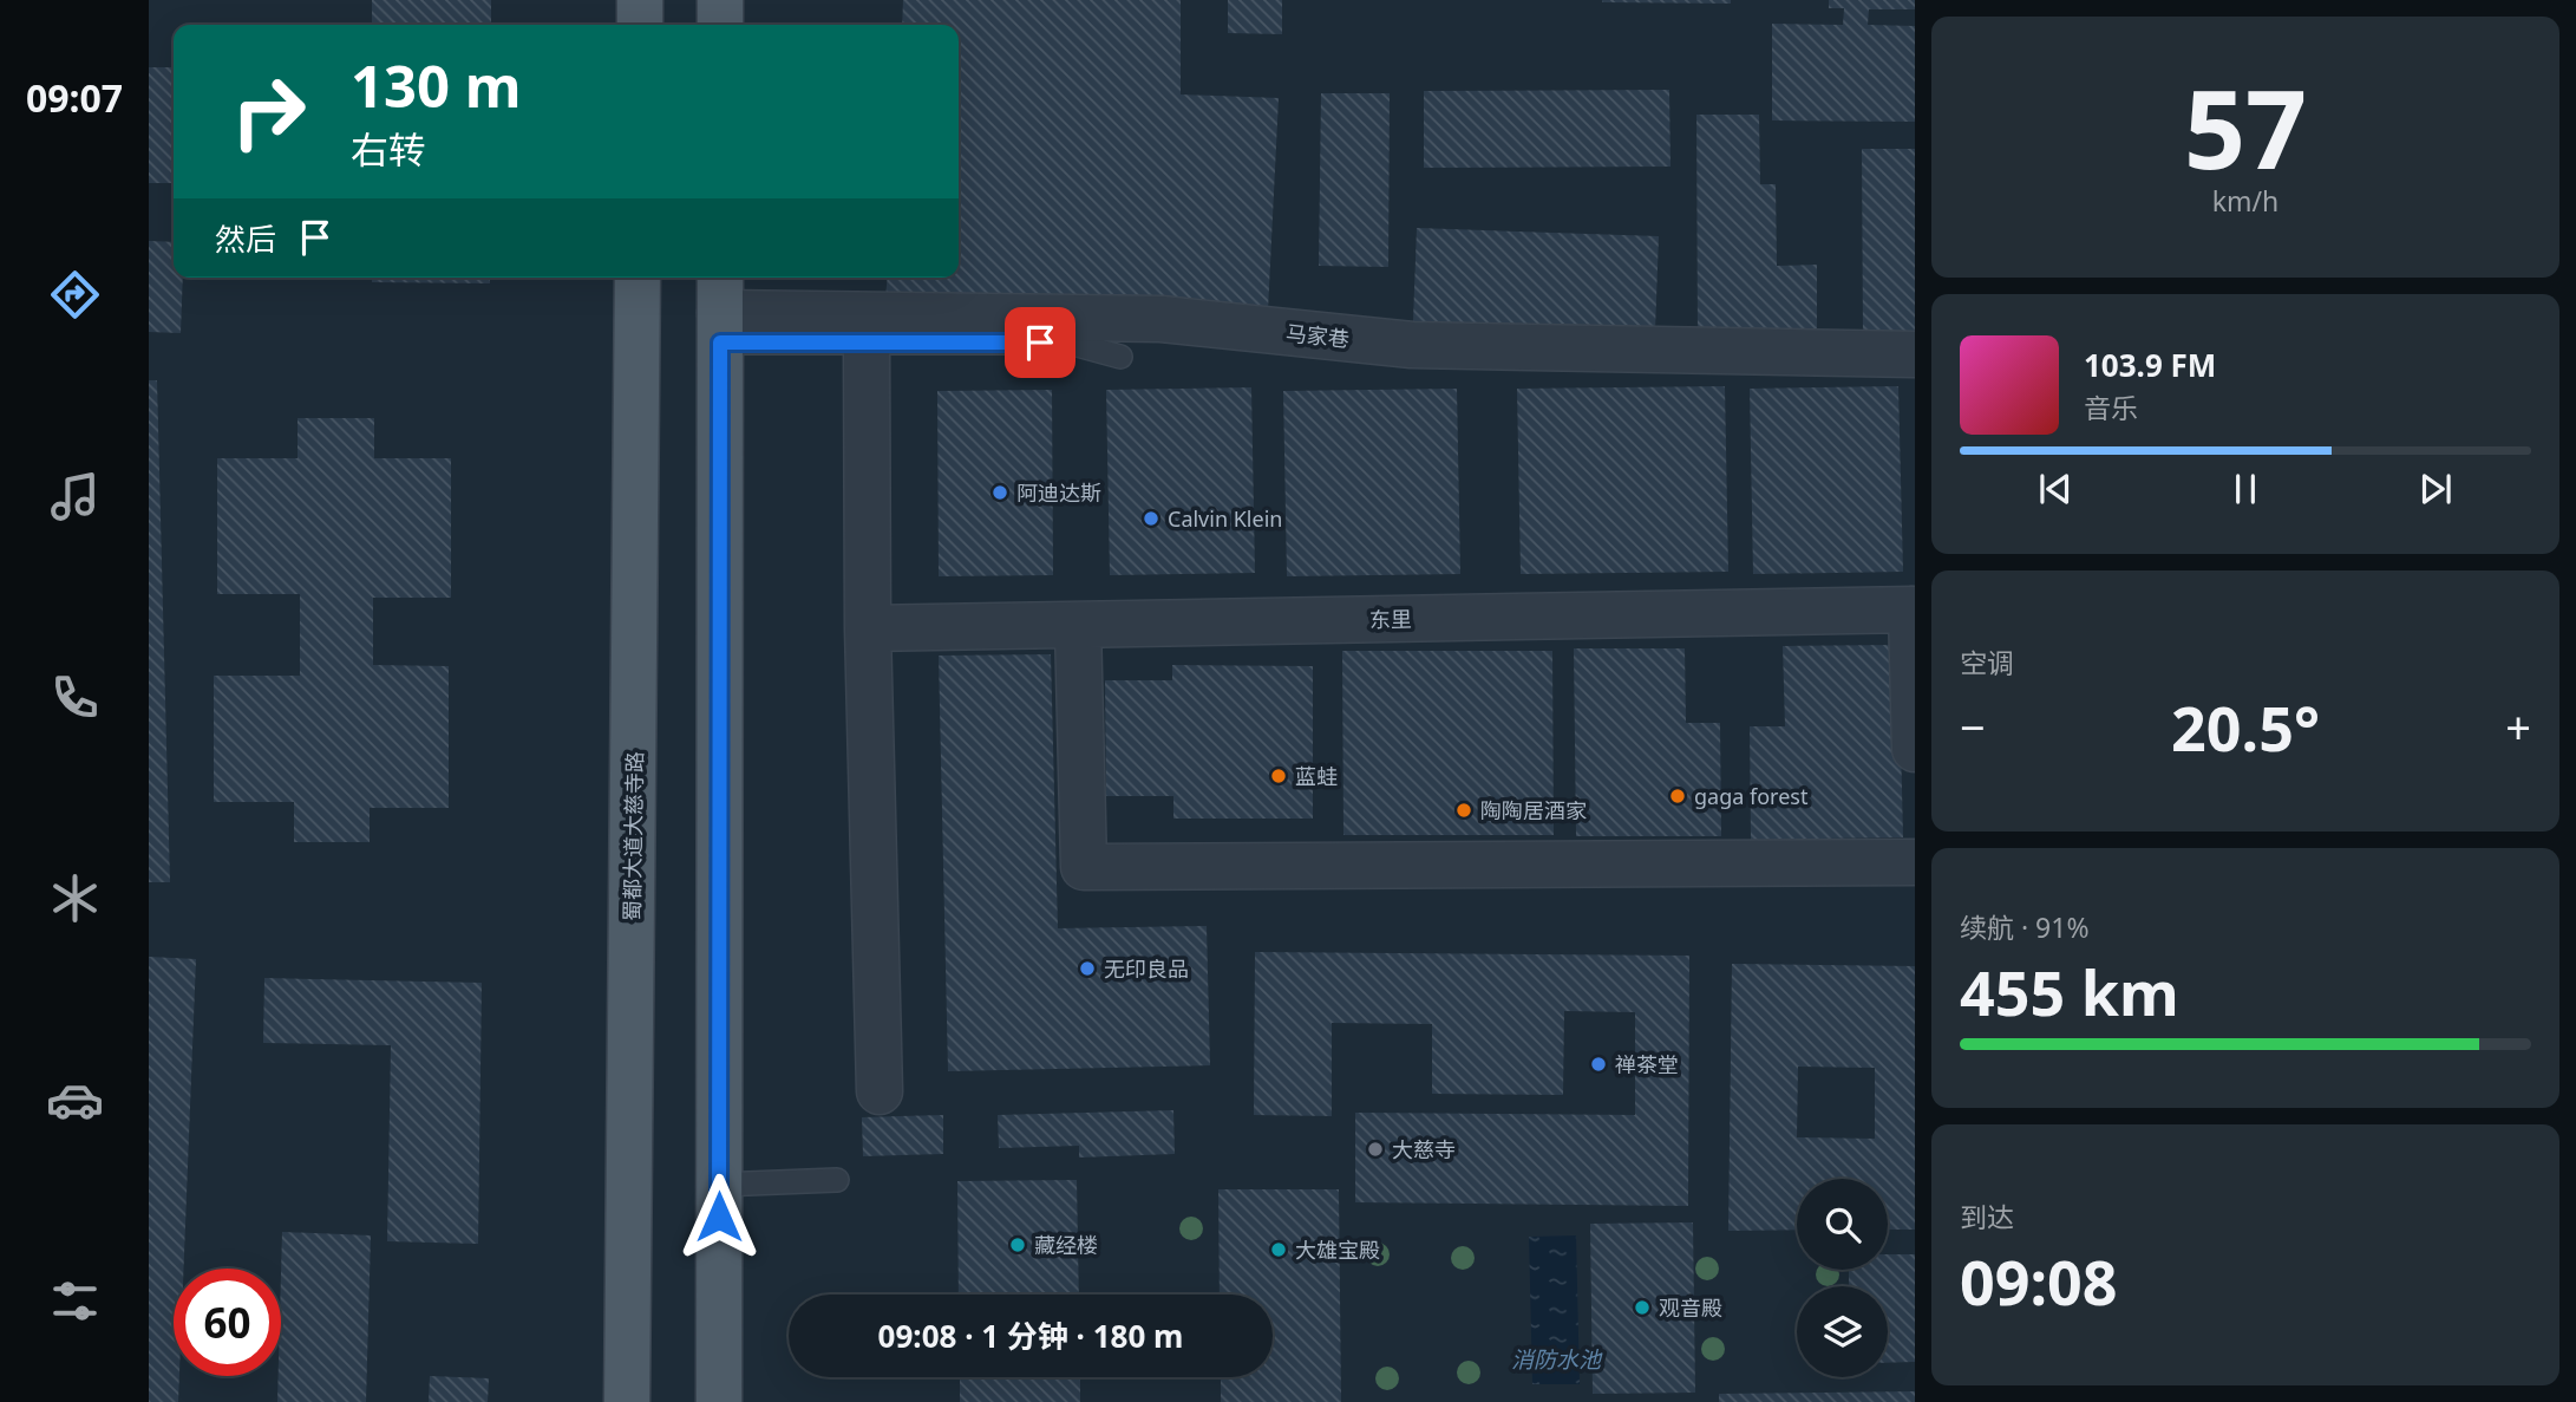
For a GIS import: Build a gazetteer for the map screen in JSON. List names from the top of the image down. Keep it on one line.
{"streets":{"main road":["蜀都大道大慈寺路"],"street":["马家巷","东里"]},"water":["消防水池"],"places":["阿迪达斯","Calvin Klein","蓝蛙","gaga forest","陶陶居酒家","无印良品","禅茶堂","大慈寺","藏经楼","大雄宝殿","观音殿"],"page":{"tabs":"09:07","tile":[["57","km/h"],"空调",["续航 · 91%","455 km"],["到达","09:08"]],"turn":["130 m","右转"],"then":"然后","song":["103.9 FM","音乐"],"heat":["−","20.5°","+"],"limit":"60","trip":"09:08 · 1 分钟 · 180 m"}}
